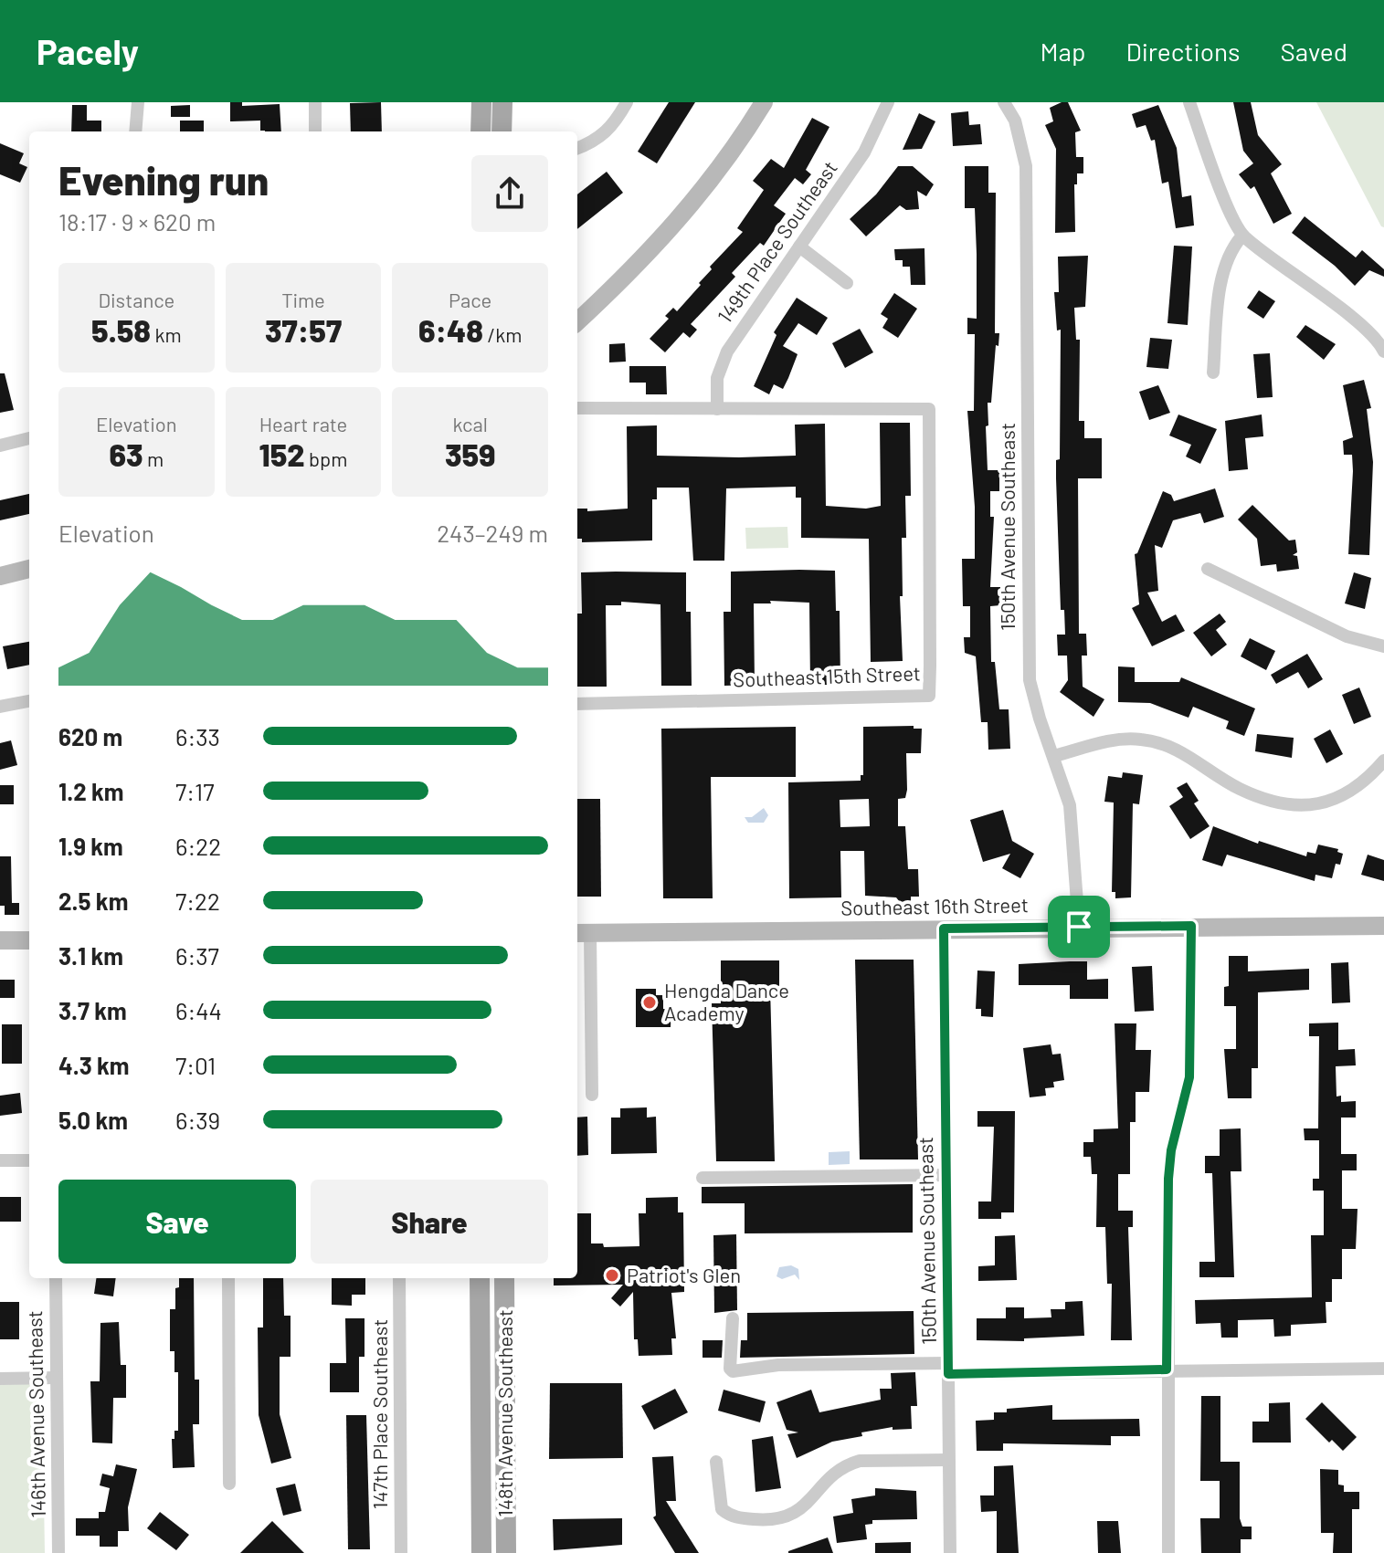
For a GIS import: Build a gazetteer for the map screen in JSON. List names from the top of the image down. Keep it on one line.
{"streets":{"main road":["148th Avenue Southeast"],"street":["149th Place Southeast","150th Avenue Southeast","Southeast 15th Street","Southeast 16th Street","146th Avenue Southeast","147th Place Southeast"]},"crossings":[["149th Place Southeast","Southeast 15th Street"],["150th Avenue Southeast","Southeast 16th Street"]],"places":["Hengda Dance Academy","Patriot's Glen"],"page":{"header":"Pacely","nav":["Map","Directions","Saved"],"heading":["Evening run","18:17 · 9 × 620 m"],"stats":[["Distance","5.58 km"],["Time","37:57"],["Pace","6:48 /km"],["Elevation","63 m"],["Heart rate","152 bpm"],["kcal","359"]],"chart":["Elevation","243–249 m"],"list":[{"name":"620 m","note":"6:33"},{"name":"1.2 km","note":"7:17"},{"name":"1.9 km","note":"6:22"},{"name":"2.5 km","note":"7:22"},{"name":"3.1 km","note":"6:37"},{"name":"3.7 km","note":"6:44"},{"name":"4.3 km","note":"7:01"},{"name":"5.0 km","note":"6:39"}],"buttons":["Save","Share"]}}
